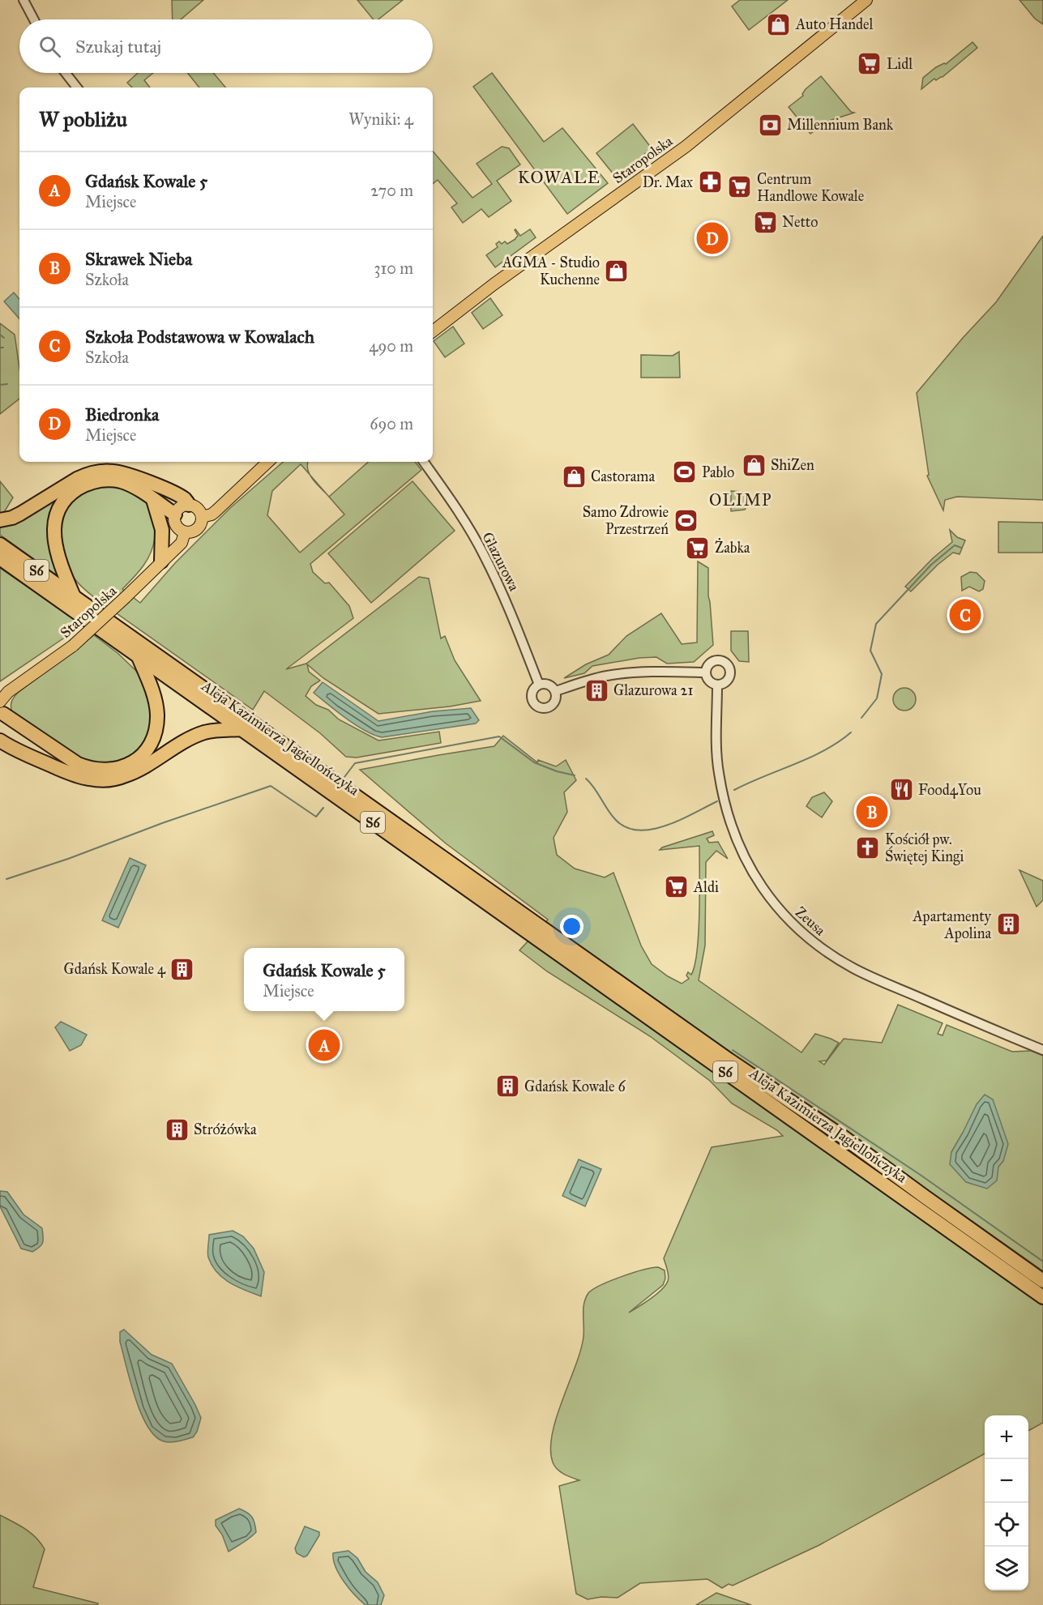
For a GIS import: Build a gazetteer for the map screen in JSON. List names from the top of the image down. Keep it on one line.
{"streets":{"highway":["S6","Aleja Kazimierza Jagiellończyka"],"main road":["Staropolska"],"street":["Glazurowa","Zeusa"]},"districts":["KOWALE","OLIMP"],"places":{"shop":["Auto Handel","AGMA - Studio Kuchenne","ShiZen","Castorama"],"supermarket":["Lidl","Centrum Handlowe Kowale","Netto","Żabka","Aldi"],"bank":["Millennium Bank"],"pharmacy":["Dr. Max"],"sports":["Pablo","Samo Zdrowie Przestrzeń"],"building":["Glazurowa 21","Apartamenty Apolina","Gdańsk Kowale 4","Gdańsk Kowale 6","Stróżówka"],"restaurant":["Food4You"],"church":["Kościół pw. Świętej Kingi"]},"page":{"search":"Szukaj tutaj","heading":["W pobliżu","Wyniki: 4"],"list":[{"mark":"A","name":"Gdańsk Kowale 5","note":"Miejsce","value":"270 m"},{"mark":"B","name":"Skrawek Nieba","note":"Szkoła","value":"310 m"},{"mark":"C","name":"Szkoła Podstawowa w Kowalach","note":"Szkoła","value":"490 m"},{"mark":"D","name":"Biedronka","note":"Miejsce","value":"690 m"}],"pins":["D","C","B","A"],"popup":["Gdańsk Kowale 5","Miejsce"],"map_buttons":["+","−"]}}
